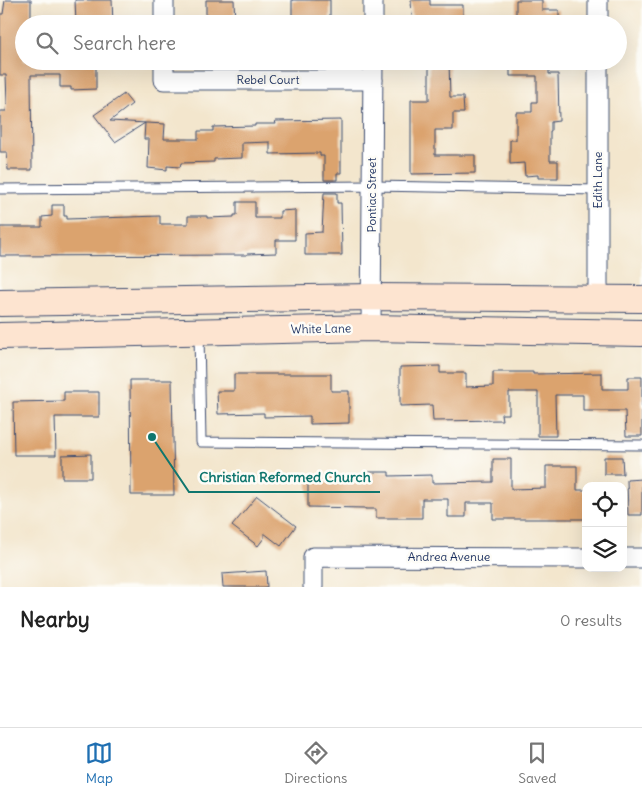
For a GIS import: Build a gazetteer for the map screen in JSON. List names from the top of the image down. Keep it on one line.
{"streets":{"main road":["White Lane"],"street":["Rebel Court","Edith Lane","Pontiac Street","Andrea Avenue"]},"crossings":[["Rebel Court","Pontiac Street"],["Pontiac Street","White Lane"]],"places":["Christian Reformed Church"],"page":{"search":"Search here","heading":["Nearby","0 results"],"nav":["Map","Directions","Saved"]}}
